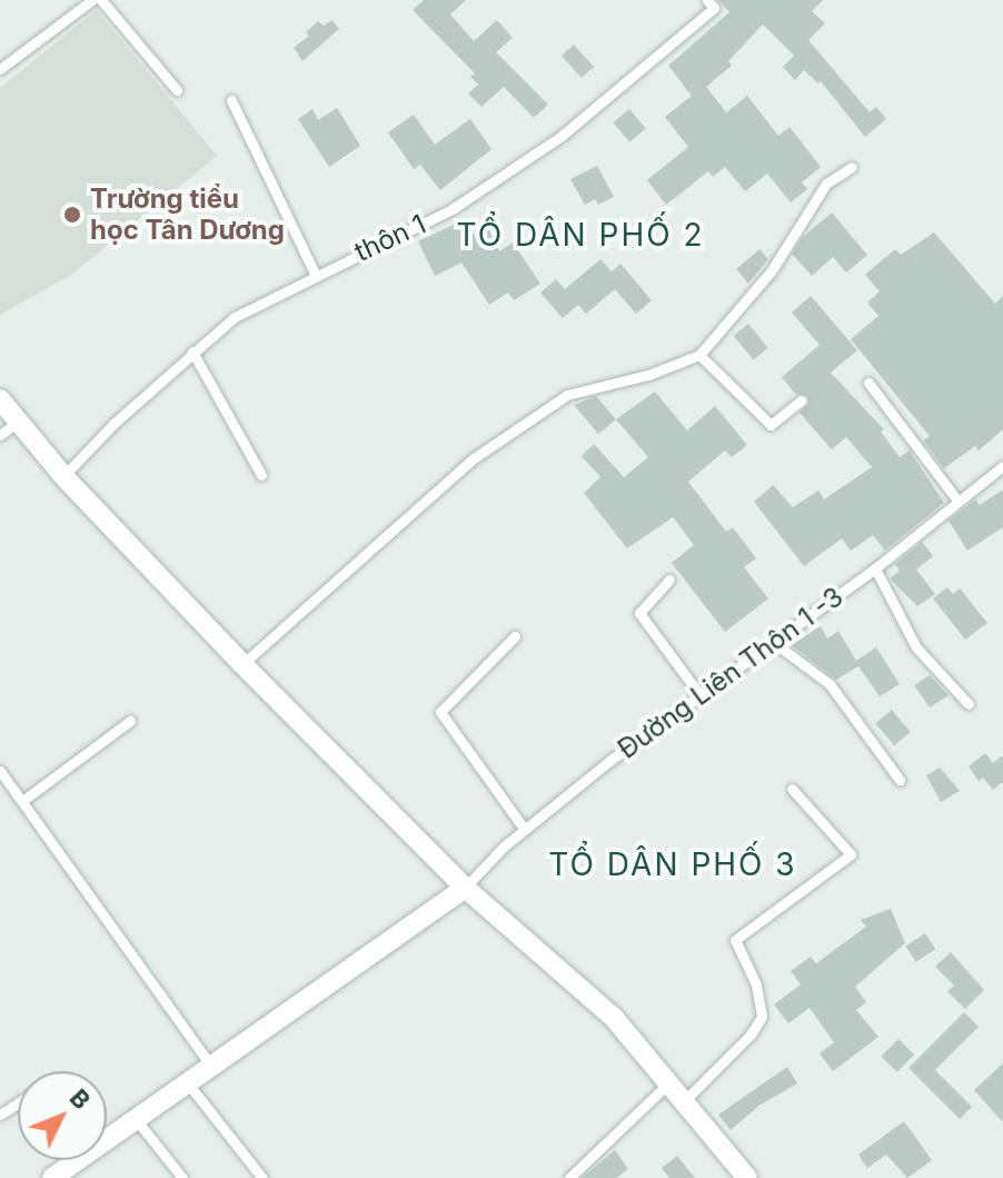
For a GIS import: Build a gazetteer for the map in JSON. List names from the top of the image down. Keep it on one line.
{"streets":{"lane":["thôn 1","Đường Liên Thôn 1 -3"]},"districts":["TỔ DÂN PHỐ 2","TỔ DÂN PHỐ 3"],"places":["Trường tiểu học Tân Dương"],"north":"top right"}
